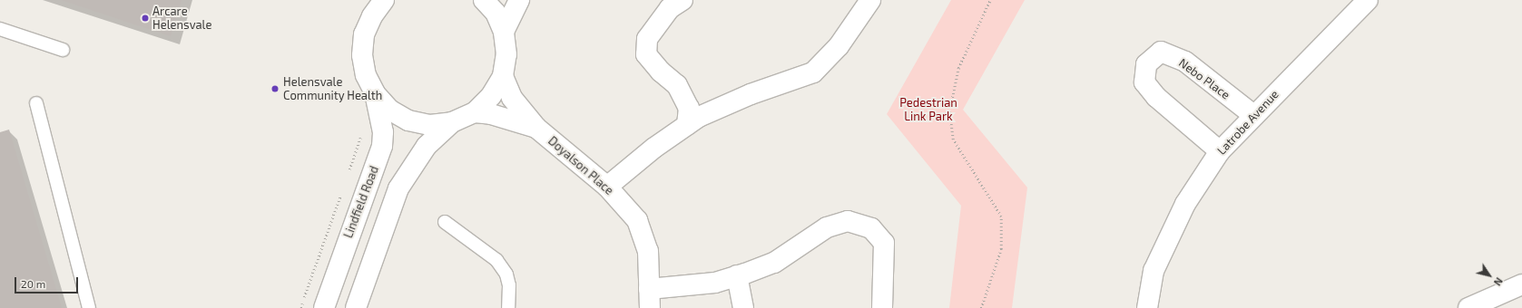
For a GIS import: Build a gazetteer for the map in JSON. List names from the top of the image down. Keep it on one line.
{"streets":{"street":["Nebo Place","Latrobe Avenue","Doyalson Place","Lindfield Road"]},"crossings":[["Nebo Place","Latrobe Avenue"]],"parks":["Pedestrian Link Park"],"places":["Arcare Helensvale","Helensvale Community Health"],"scale_bar":"20 m","north":"bottom right"}
